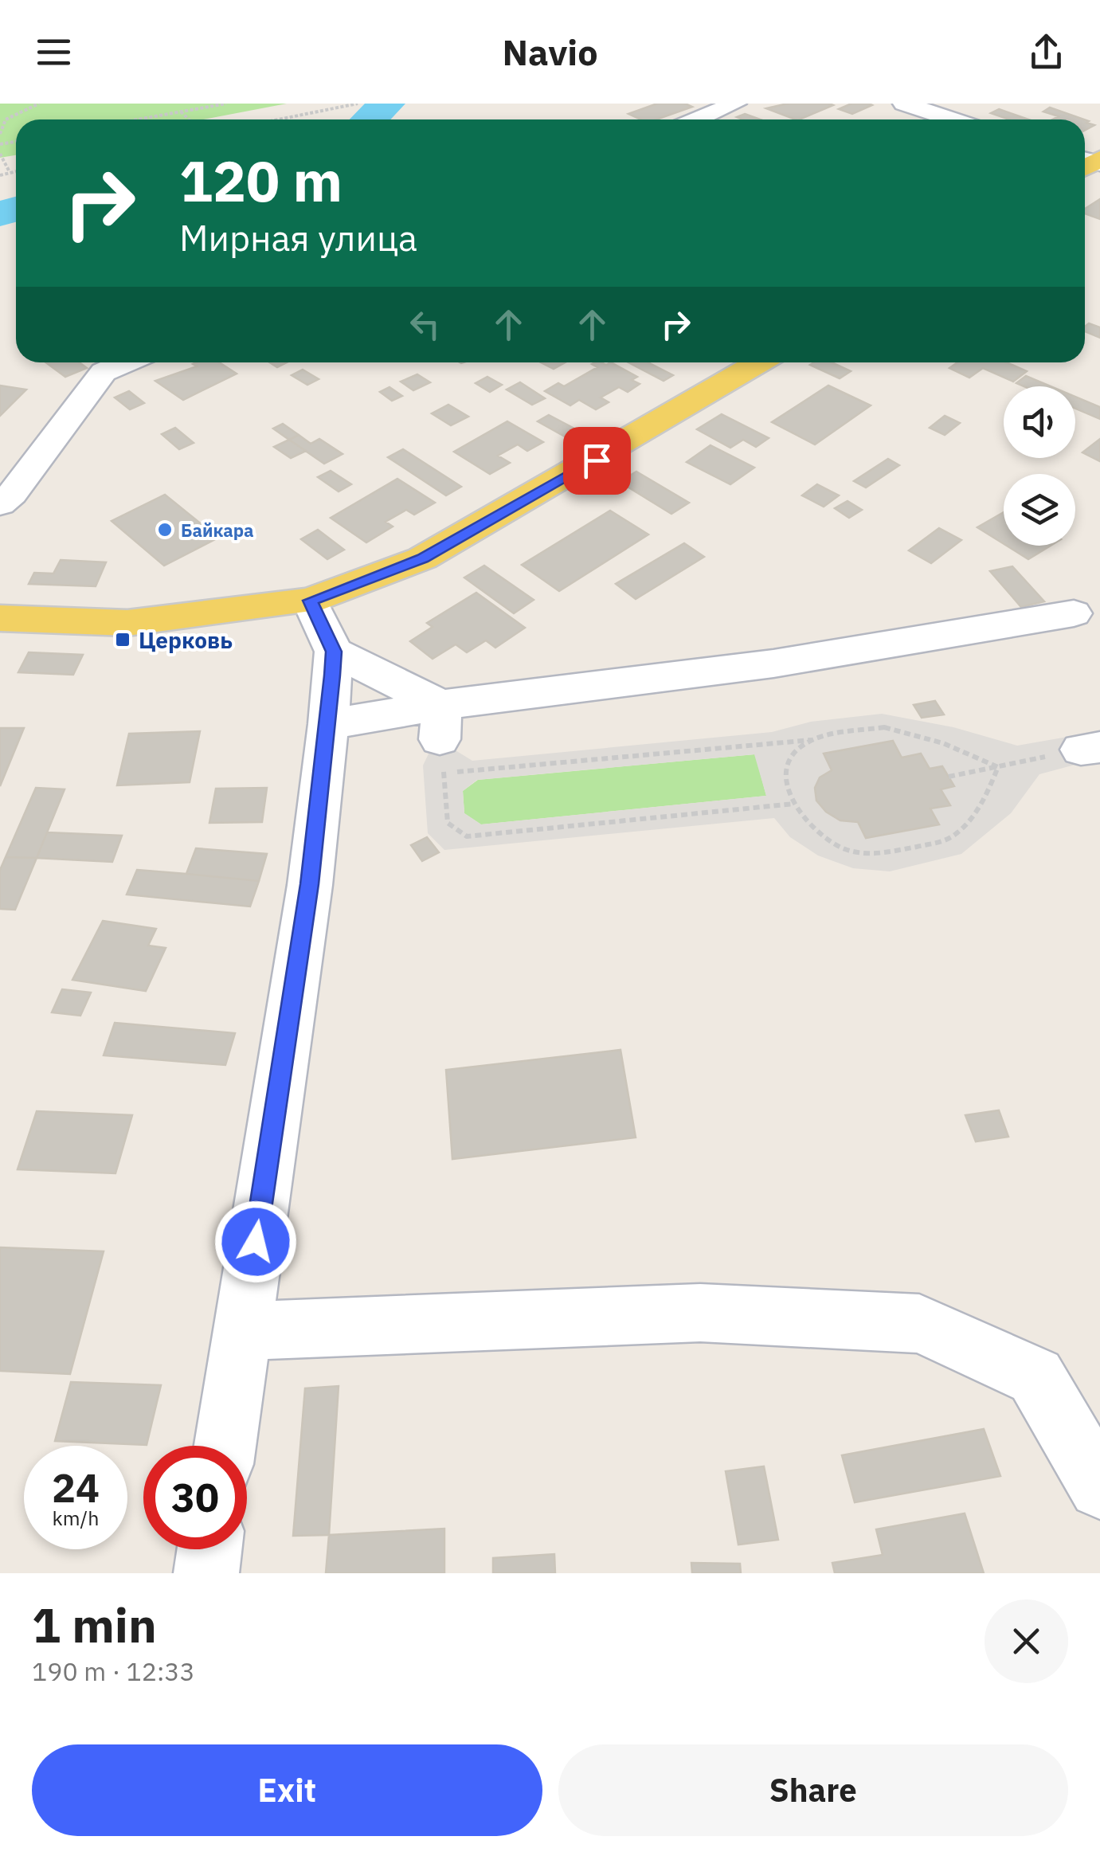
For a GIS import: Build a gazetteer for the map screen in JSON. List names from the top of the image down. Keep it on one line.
{"places":{"other":["Байкара"],"transit":["Церковь"]},"page":{"header":"Navio","turn":["120 m","Мирная улица"],"speed":"24 km/h","limit":"30","heading":["1 min","190 m · 12:33"],"buttons":["Exit","Share"]}}
